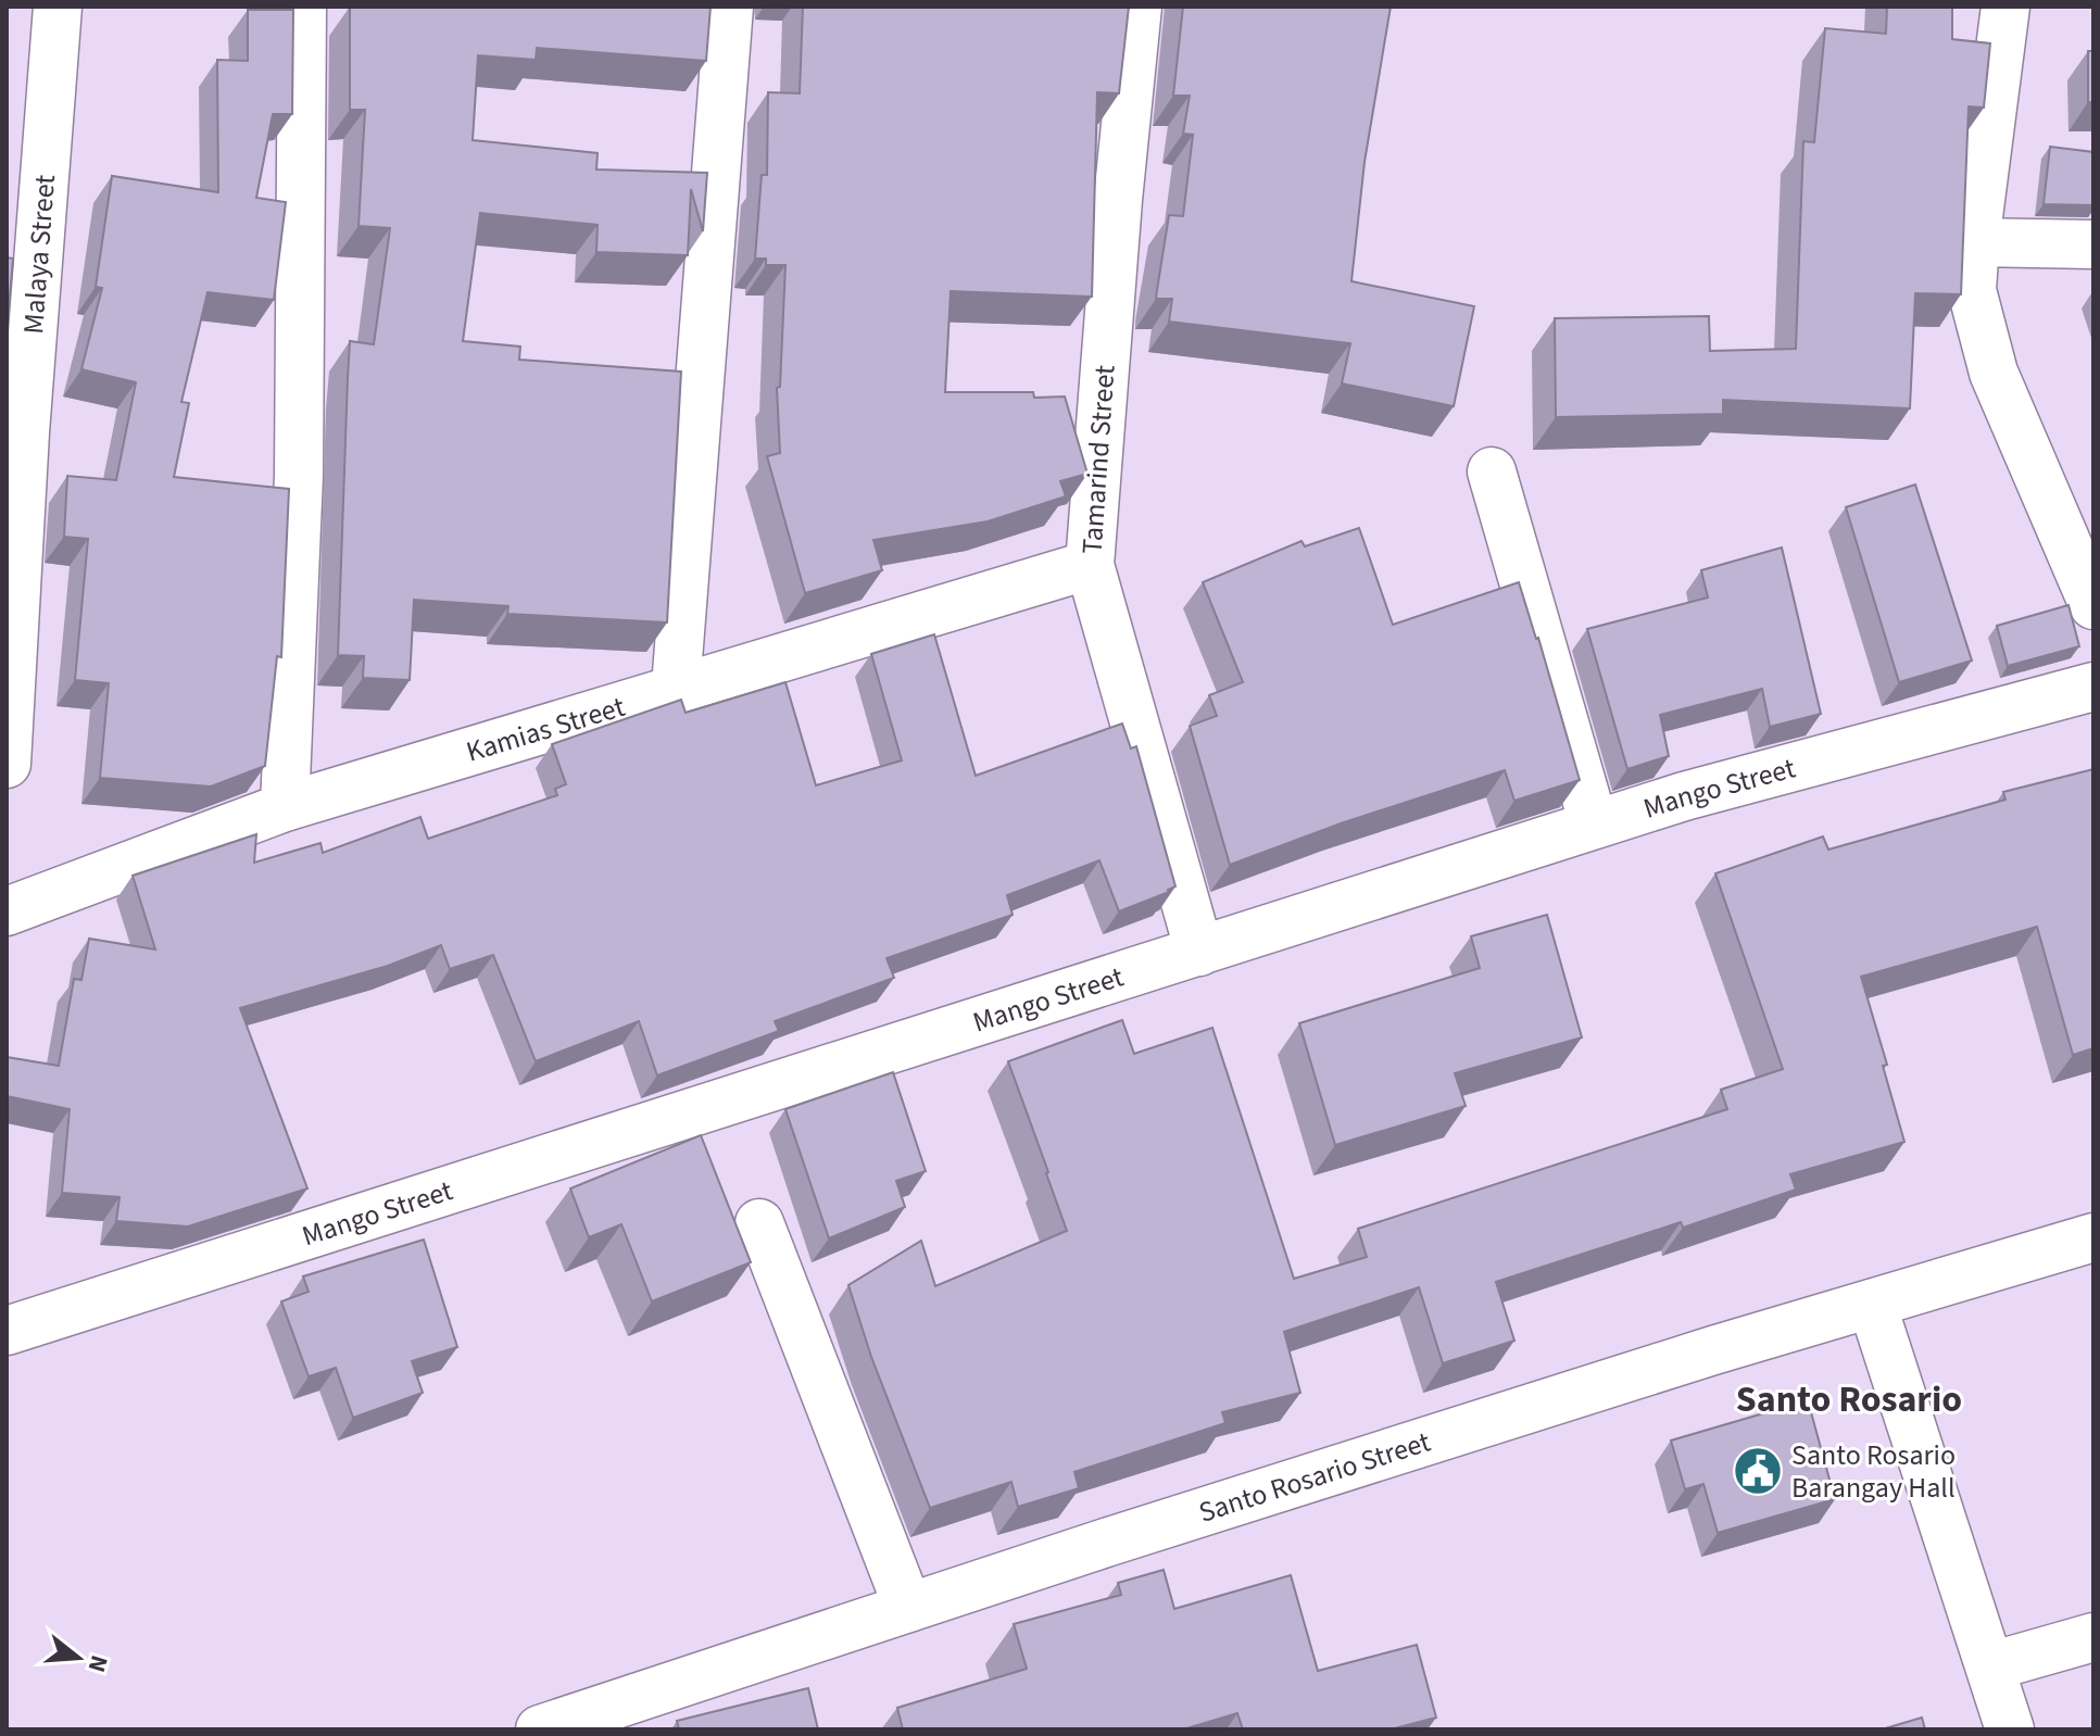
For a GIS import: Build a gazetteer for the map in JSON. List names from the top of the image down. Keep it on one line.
{"streets":{"street":["Malaya Street","Tamarind Street","Kamias Street","Mango Street","Santo Rosario Street"]},"crossings":[["Tamarind Street","Kamias Street"],["Tamarind Street","Mango Street"]],"districts":["Santo Rosario"],"places":{"public building":["Santo Rosario Barangay Hall"]},"north":"right"}
